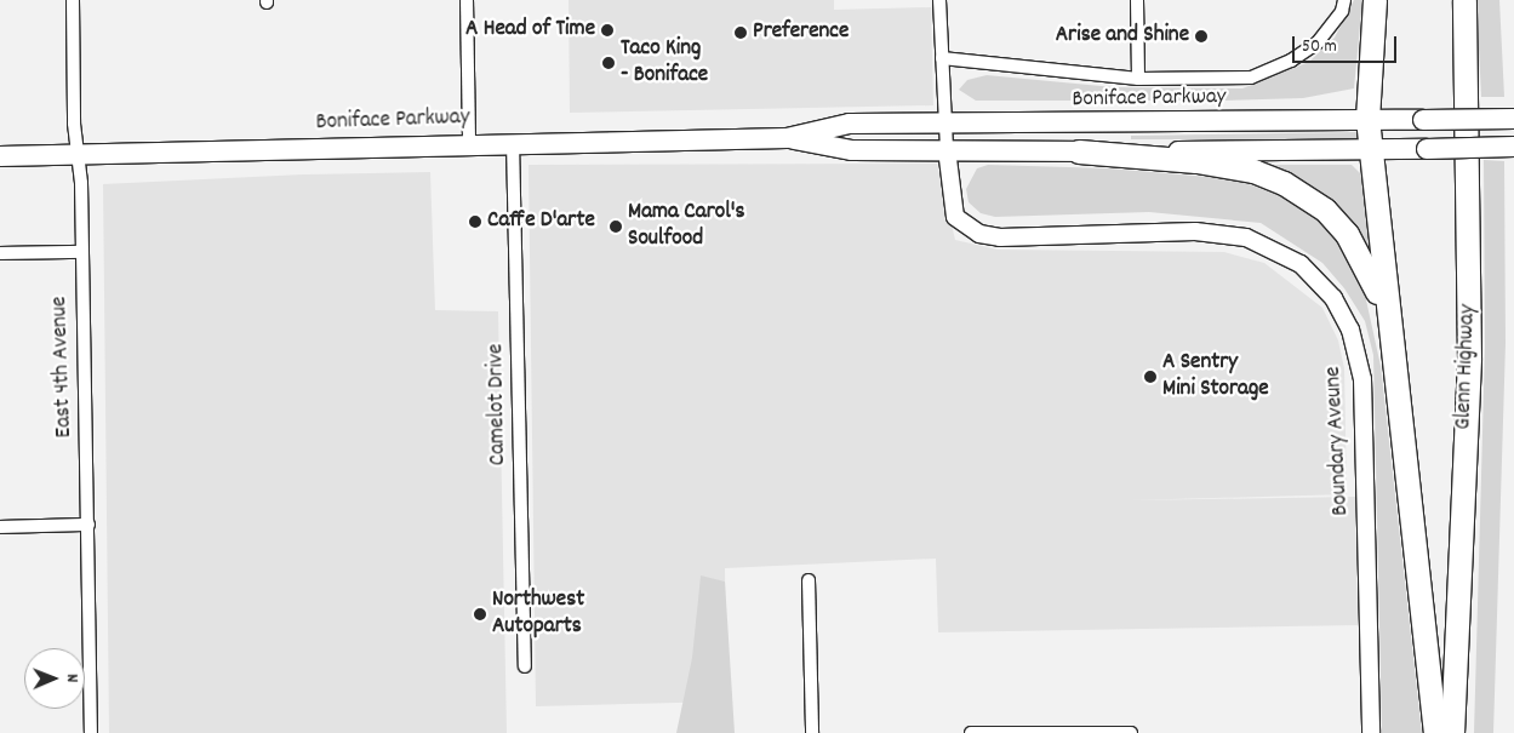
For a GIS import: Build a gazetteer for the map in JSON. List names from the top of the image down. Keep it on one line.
{"streets":{"highway":["Glenn Highway"],"main road":["Boniface Parkway"],"street":["East 4th Avenue","Camelot Drive","Boundary Aveune"]},"crossings":[["Boniface Parkway","East 4th Avenue"],["Boniface Parkway","Camelot Drive"],["Boniface Parkway","Boundary Aveune"]],"places":["A Head of Time","Preference","Arise and Shine","Taco King - Boniface","Caffe D'arte","Mama Carol's Soulfood","A Sentry Mini Storage","Northwest Autoparts"],"scale_bar":"50 m","north":"right"}
